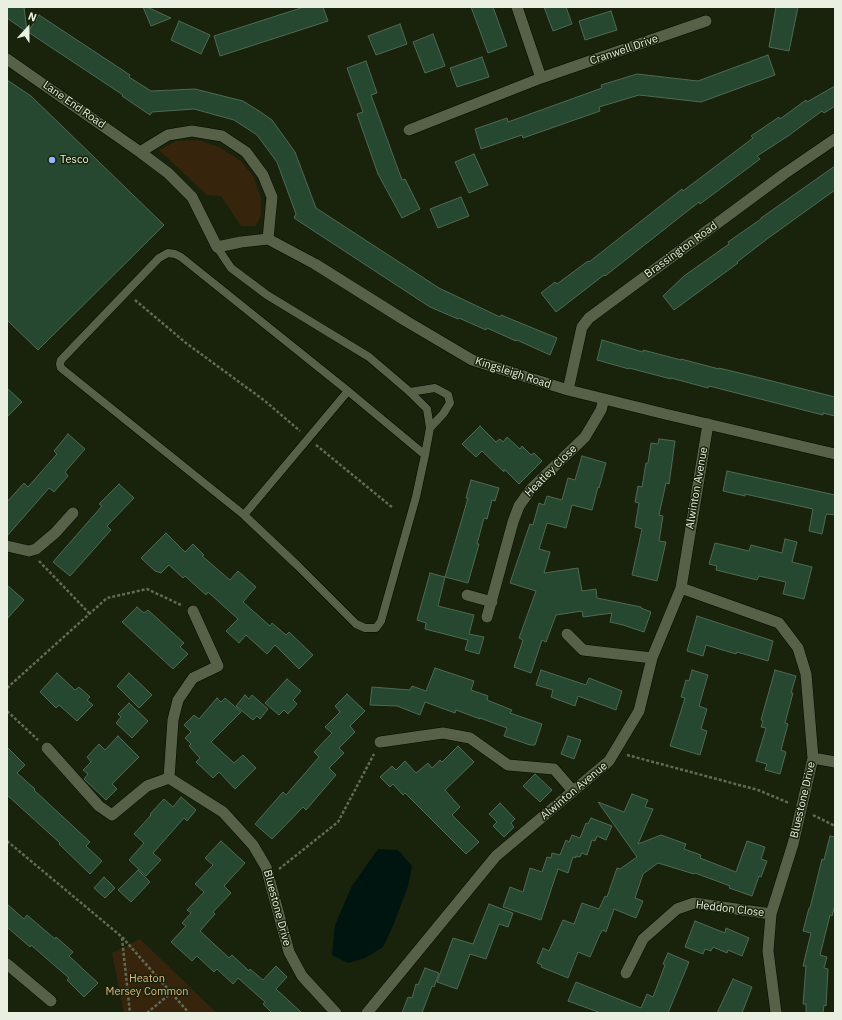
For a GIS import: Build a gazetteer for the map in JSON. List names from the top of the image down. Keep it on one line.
{"streets":{"street":["Cranwell Drive","Lane End Road","Brassington Road","Kingsleigh Road","Heatley Close","Alwinton Avenue","Bluestone Drive","Heddon Close"]},"crossings":[["Brassington Road","Kingsleigh Road"],["Kingsleigh Road","Heatley Close"],["Kingsleigh Road","Alwinton Avenue"],["Alwinton Avenue","Bluestone Drive"],["Bluestone Drive","Heddon Close"]],"parks":["Heaton Mersey Common"],"places":["Tesco"],"north":"top"}
